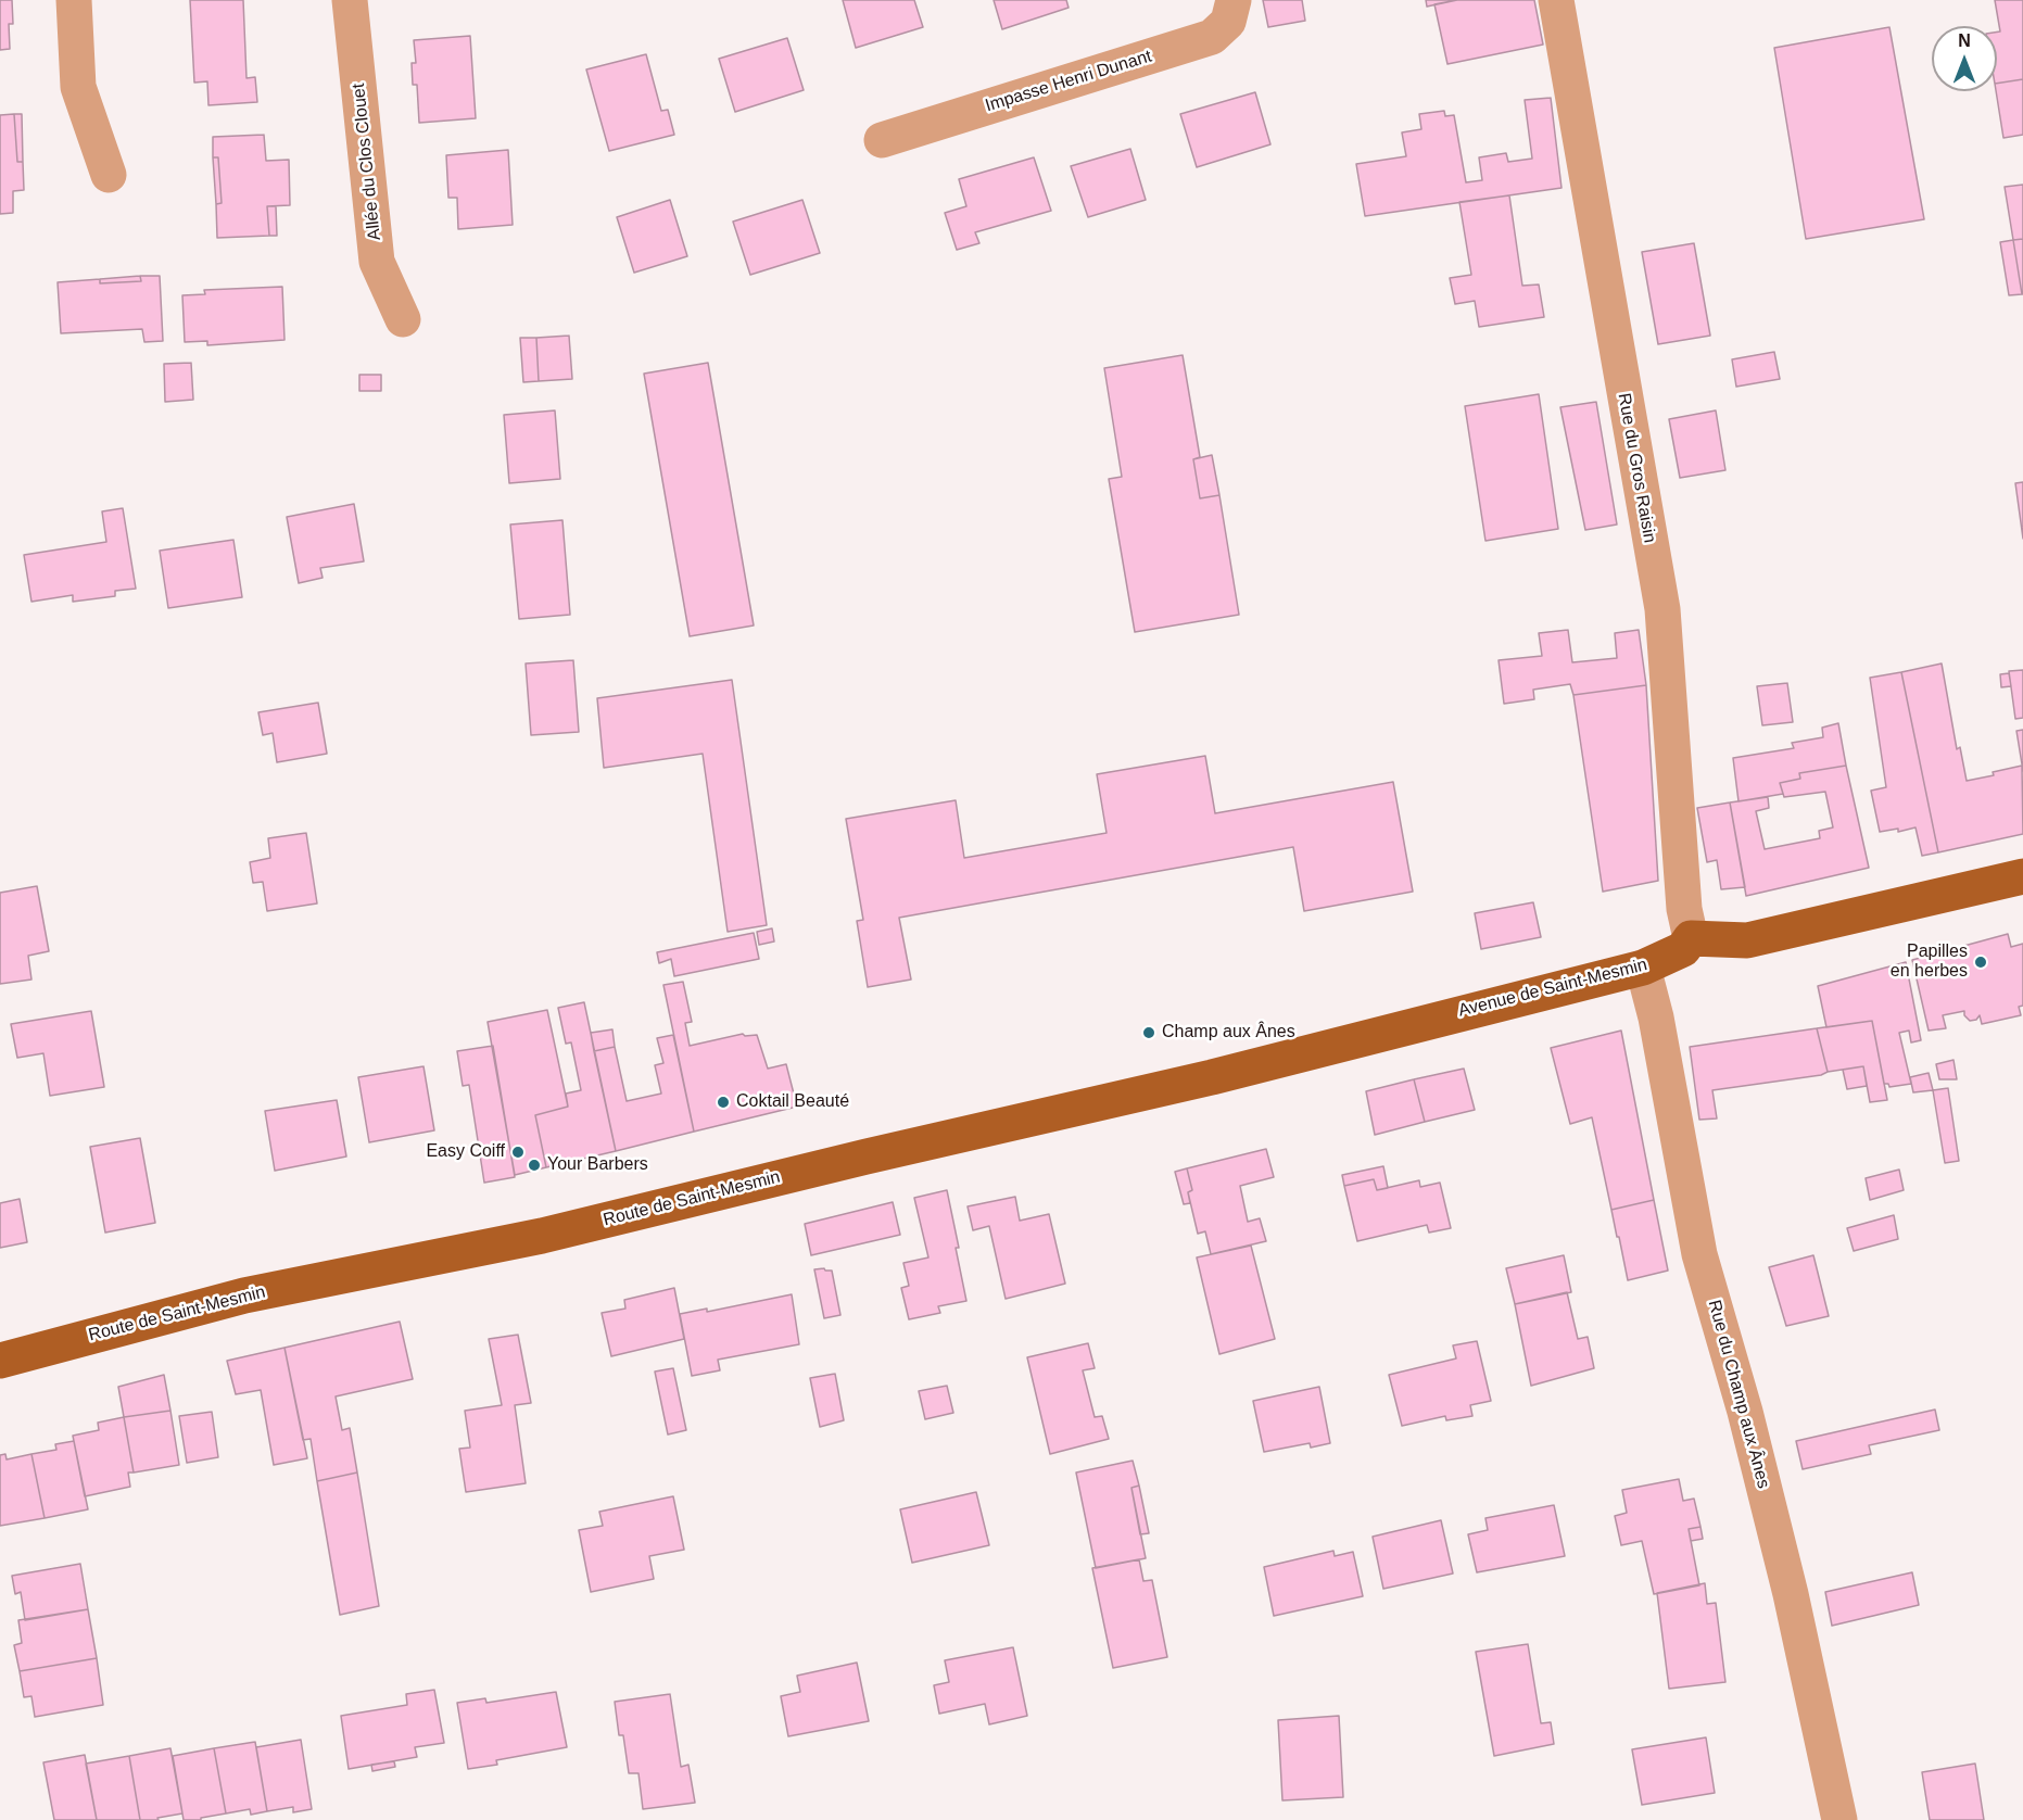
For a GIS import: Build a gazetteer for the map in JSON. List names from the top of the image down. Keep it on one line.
{"streets":{"main road":["Avenue de Saint-Mesmin","Route de Saint-Mesmin"],"street":["Impasse Henri Dunant","Allée du Clos Clouet","Rue du Gros Raisin","Rue du Champ aux Ânes"]},"crossings":[["Rue du Gros Raisin","Avenue de Saint-Mesmin"],["Avenue de Saint-Mesmin","Route de Saint-Mesmin"],["Avenue de Saint-Mesmin","Rue du Champ aux Ânes"]],"places":["Papilles en herbes","Champ aux Ânes","Coktail Beauté","Easy Coiff","Your Barbers"],"north":"top"}
